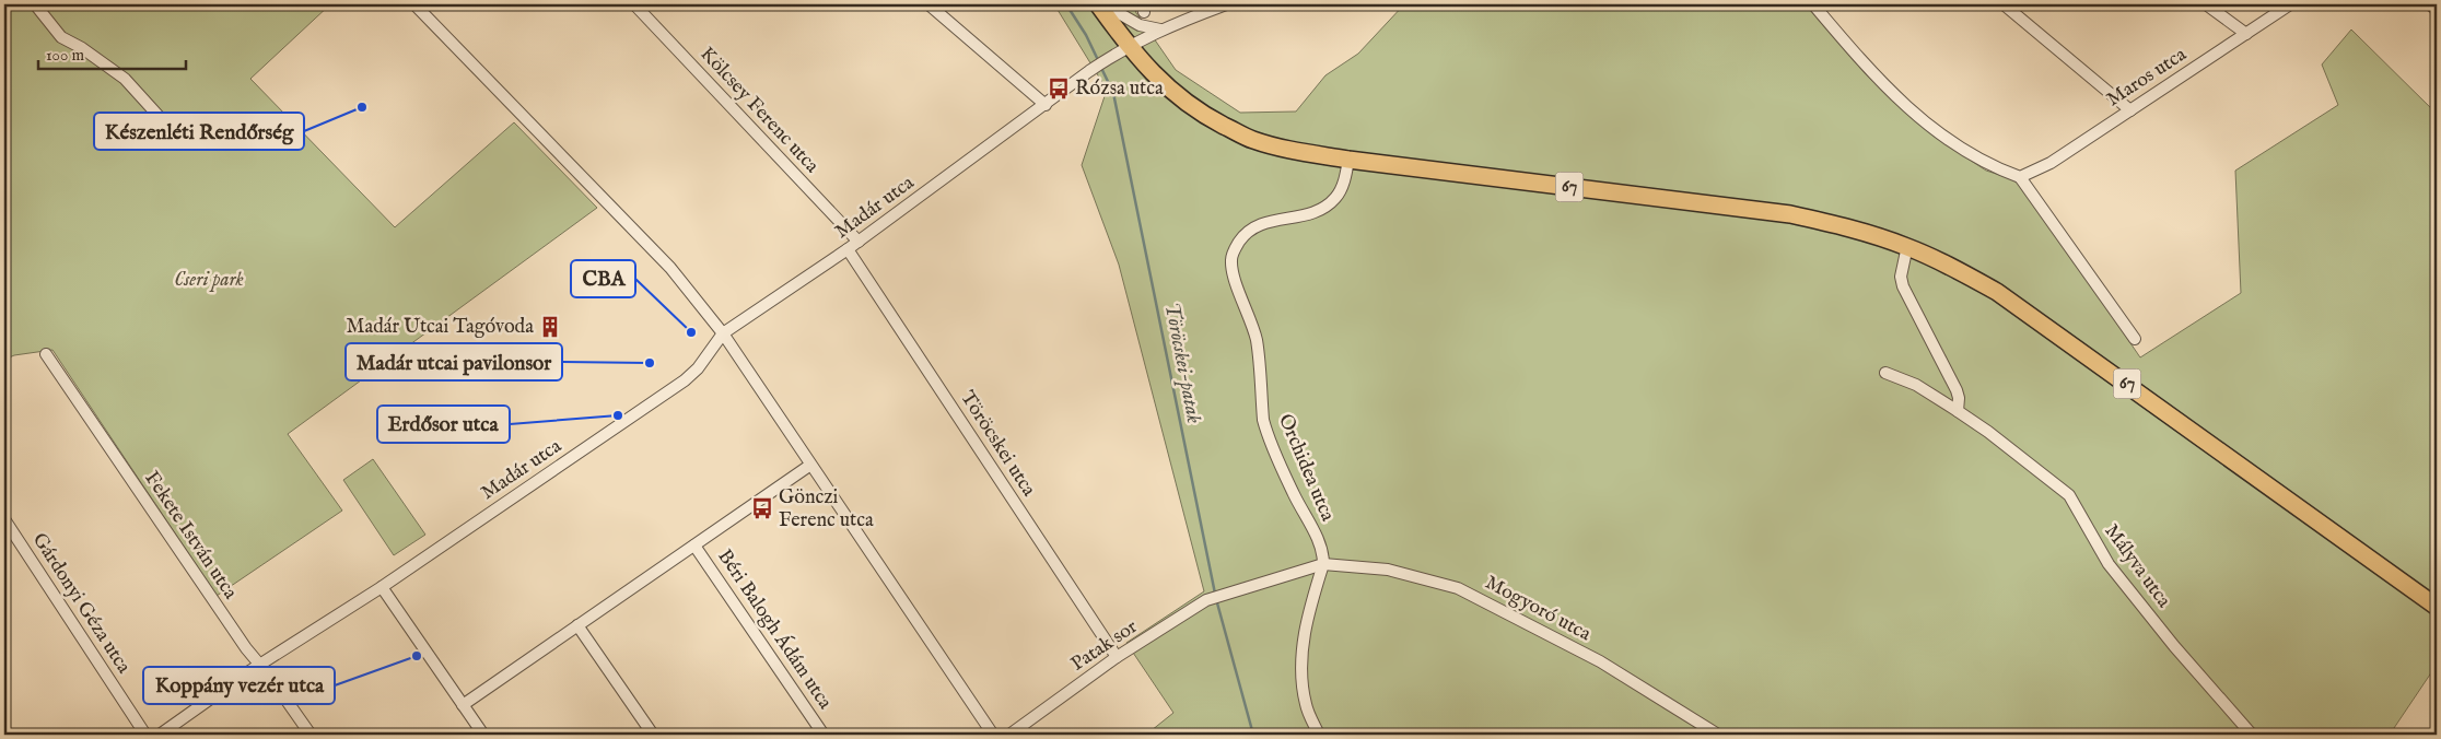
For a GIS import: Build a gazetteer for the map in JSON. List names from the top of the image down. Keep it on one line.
{"streets":{"main road":["67"],"street":["Maros utca","Kölcsey Ferenc utca","Madár utca","Töröcskei utca","Orchidea utca","Fekete István utca","Mályva utca","Gárdonyi Géza utca","Mogyoró utca","Béri Balogh Ádám utca","Patak sor"]},"crossings":[["Kölcsey Ferenc utca","Madár utca"],["67","Madár utca"],["67","Orchidea utca"],["Madár utca","Töröcskei utca"],["Madár utca","Fekete István utca"],["Töröcskei utca","Patak sor"],["Orchidea utca","Mogyoró utca"],["Orchidea utca","Patak sor"],["Mogyoró utca","Patak sor"]],"water":["Töröcskei-patak"],"parks":["Cseri park"],"places":{"bus stop":["Rózsa utca","Gönczi Ferenc utca"],"other":["Készenléti Rendőrség","CBA","Madár utcai pavilonsor","Erdősor utca","Koppány vezér utca"],"building":["Madár Utcai Tagóvoda"]},"scale_bar":"100 m"}
